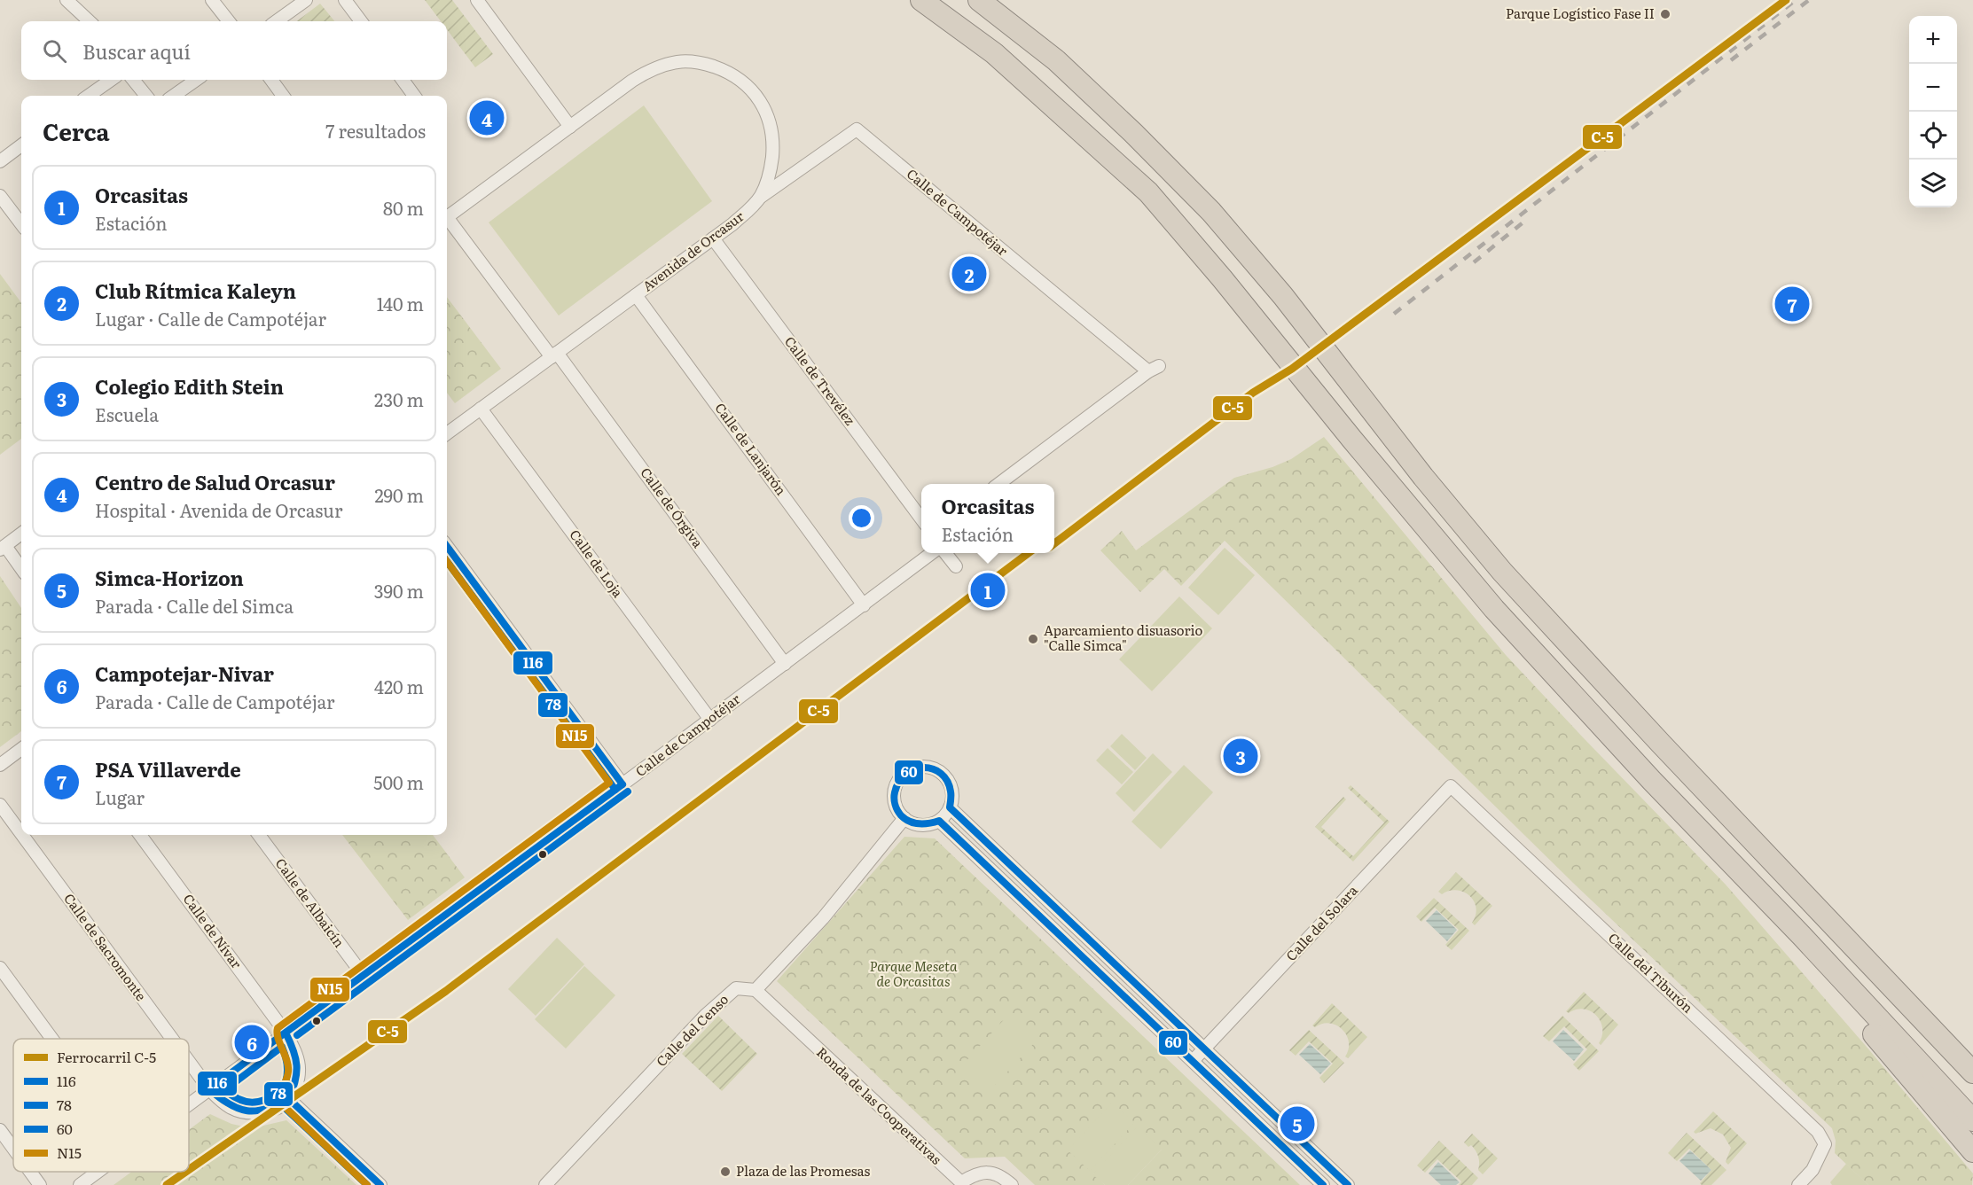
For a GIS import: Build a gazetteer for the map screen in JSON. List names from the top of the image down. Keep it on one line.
{"streets":{"street":["Calle de Campotéjar","Avenida de Orcasur","Calle de Trevélez","Calle de Lanjarón","Calle de Órgiva","Calle de Loja","Calle de Albaicín","Calle del Solara","Calle de Nívar","Calle de Sacromonte","Calle del Tiburón","Calle del Censo","Ronda de las Cooperativas"]},"crossings":[["Calle de Campotéjar","Avenida de Orcasur"],["Calle de Campotéjar","Calle de Lanjarón"],["Calle de Campotéjar","Calle de Órgiva"],["Calle de Campotéjar","Calle de Loja"],["Calle de Campotéjar","Calle de Albaicín"],["Calle de Campotéjar","Calle de Nívar"],["Calle de Campotéjar","Calle de Sacromonte"],["Avenida de Orcasur","Calle de Trevélez"],["Avenida de Orcasur","Calle de Lanjarón"],["Avenida de Orcasur","Calle de Órgiva"],["Avenida de Orcasur","Calle de Loja"],["Calle del Solara","Calle del Tiburón"],["Calle de Nívar","Calle de Sacromonte"],["Calle del Censo","Ronda de las Cooperativas"]],"parks":["Parque Meseta de Orcasitas"],"places":["Parque Logístico Fase II","Aparcamiento disuasorio \"Calle Simca\"","Plaza de las Promesas"],"lines":["rail line C-5","transit line 116","transit line 78","transit line N15","transit line 60"],"legend":["Ferrocarril C-5","116","78","60","N15"],"page":{"map_buttons":["+","−"],"search":"Buscar aquí","heading":["Cerca","7 resultados"],"pins":["4","2","7","1","3","6","5"],"list":[{"mark":"1","name":"Orcasitas","note":"Estación","value":"80 m"},{"mark":"2","name":"Club Rítmica Kaleyn","note":"Lugar · Calle de Campotéjar","value":"140 m"},{"mark":"3","name":"Colegio Edith Stein","note":"Escuela","value":"230 m"},{"mark":"4","name":"Centro de Salud Orcasur","note":"Hospital · Avenida de Orcasur","value":"290 m"},{"mark":"5","name":"Simca-Horizon","note":"Parada · Calle del Simca","value":"390 m"},{"mark":"6","name":"Campotejar-Nivar","note":"Parada · Calle de Campotéjar","value":"420 m"},{"mark":"7","name":"PSA Villaverde","note":"Lugar","value":"500 m"}],"popup":["Orcasitas","Estación"]}}
